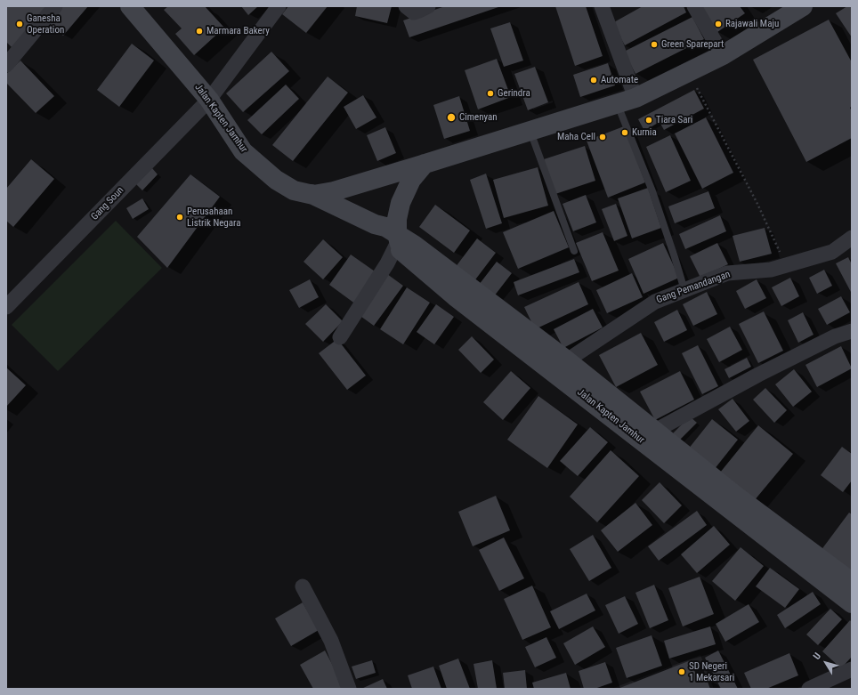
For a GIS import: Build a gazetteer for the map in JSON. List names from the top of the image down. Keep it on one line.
{"streets":{"street":["Jalan Kapten Jamhur","Gang Soun","Gang Pemandangan"]},"crossings":[["Jalan Kapten Jamhur","Gang Soun"],["Jalan Kapten Jamhur","Gang Pemandangan"]],"places":["Ganesha Operation","Rajawali Maju","Marmara Bakery","Green Sparepart","Automate","Gerindra","Cimenyan","Tiara Sari","Kurnia","Maha Cell","Perusahaan Listrik Negara","SD Negeri 1 Mekarsari"],"north":"top left"}
